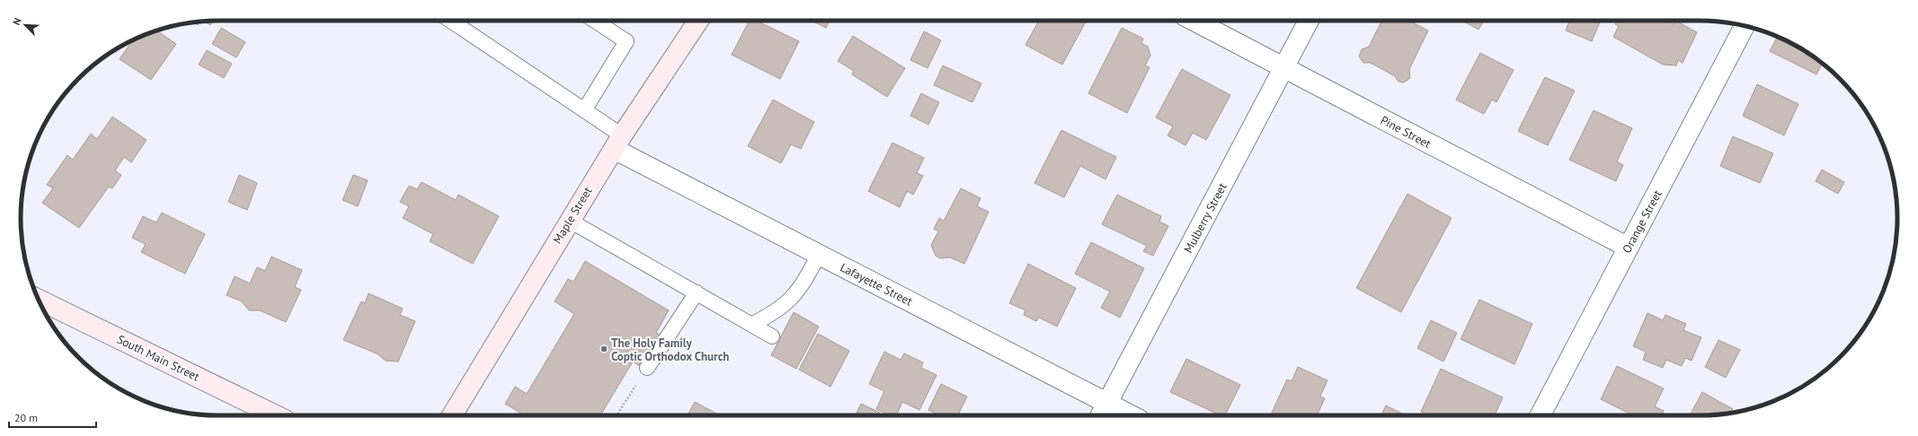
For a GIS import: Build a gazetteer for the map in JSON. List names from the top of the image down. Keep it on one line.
{"streets":{"main road":["Maple Street","South Main Street"],"street":["Pine Street","Mulberry Street","Orange Street","Lafayette Street"]},"crossings":[["Pine Street","Mulberry Street"],["Pine Street","Orange Street"],["Maple Street","Lafayette Street"],["Mulberry Street","Lafayette Street"]],"places":["The Holy Family Coptic Orthodox Church"],"scale_bar":"20 m","north":"top left"}
